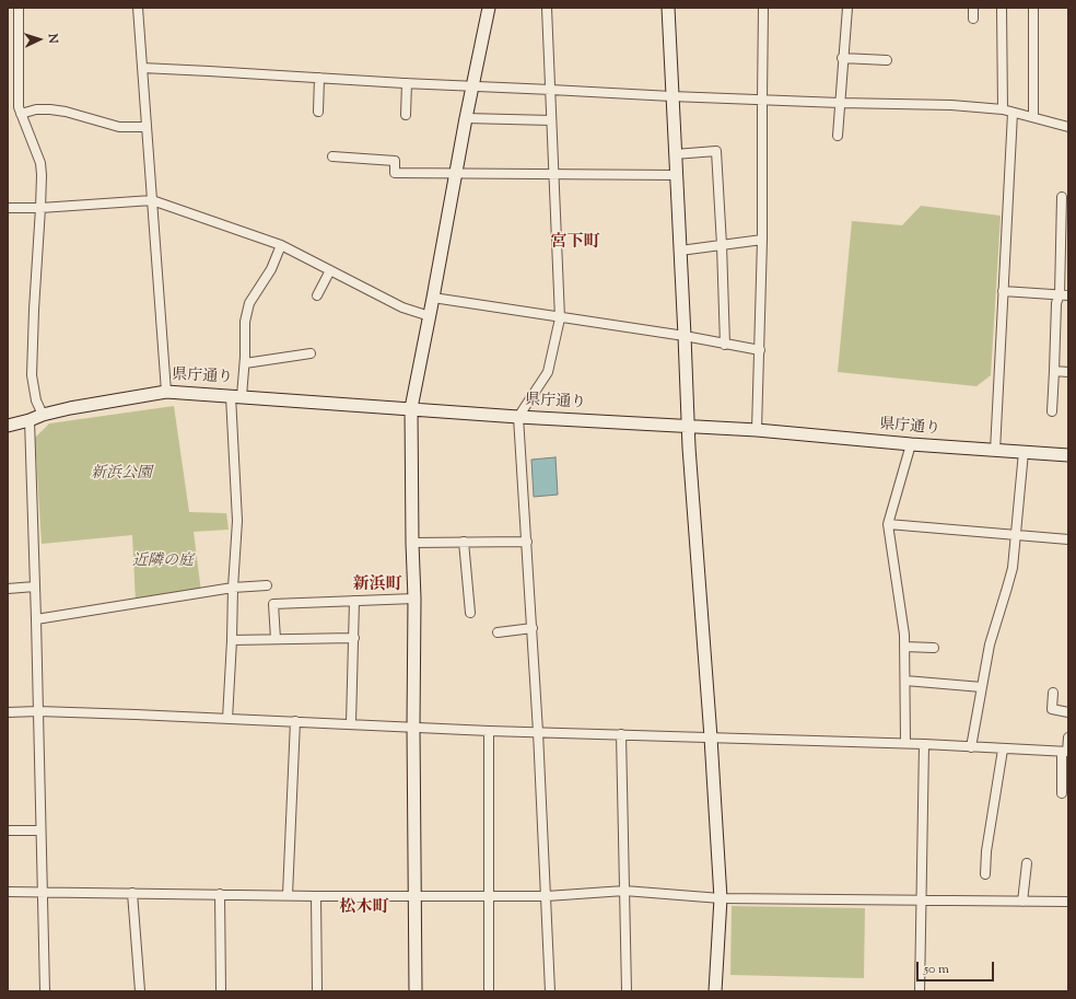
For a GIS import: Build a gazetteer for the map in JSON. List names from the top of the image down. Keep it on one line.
{"streets":{"street":["県庁通り"]},"districts":["宮下町","新浜町","松木町"],"parks":["新浜公園","近隣の庭"],"scale_bar":"50 m","north":"right"}
